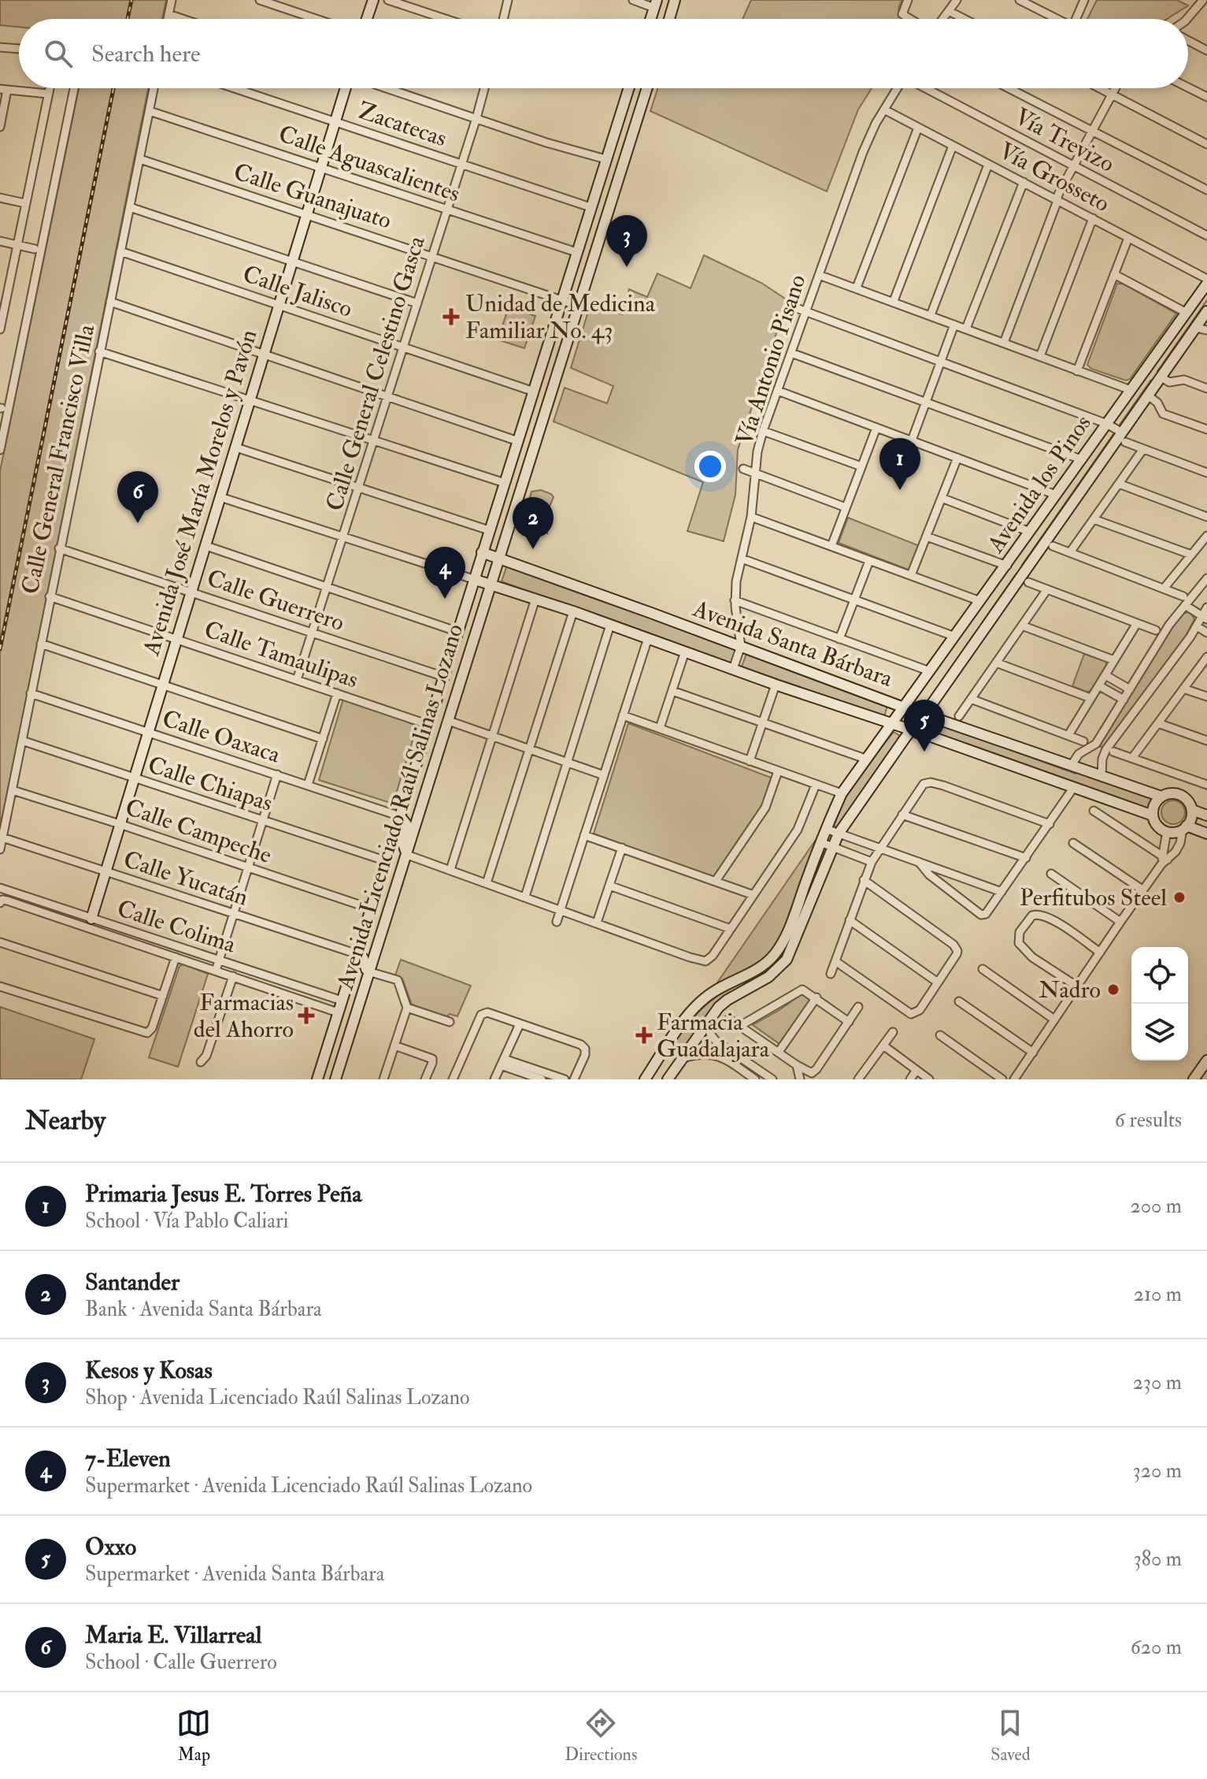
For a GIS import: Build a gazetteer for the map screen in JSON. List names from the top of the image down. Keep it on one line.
{"streets":{"street":["Zacatecas","Vía Trevizo","Calle Aguascalientes","Vía Grosseto","Calle Guanajuato","Calle Jalisco","Vía Antonio Pisano","Calle General Celestino Gasca","Calle General Francisco Villa","Avenida los Pinos","Avenida José María Morelos y Pavón","Calle Guerrero","Avenida Santa Bárbara","Calle Tamaulipas","Calle Oaxaca","Calle Chiapas","Avenida Licenciado Raúl Salinas Lozano","Calle Campeche","Calle Yucatán","Calle Colima"]},"crossings":[["Zacatecas","Calle General Celestino Gasca"],["Zacatecas","Avenida José María Morelos y Pavón"],["Zacatecas","Avenida Licenciado Raúl Salinas Lozano"],["Calle Aguascalientes","Calle General Celestino Gasca"],["Calle Aguascalientes","Calle General Francisco Villa"],["Calle Aguascalientes","Avenida José María Morelos y Pavón"],["Calle Aguascalientes","Avenida Licenciado Raúl Salinas Lozano"],["Vía Grosseto","Vía Antonio Pisano"],["Vía Grosseto","Avenida los Pinos"],["Calle Guanajuato","Calle General Celestino Gasca"],["Calle Guanajuato","Calle General Francisco Villa"],["Calle Guanajuato","Avenida José María Morelos y Pavón"],["Calle Guanajuato","Avenida Licenciado Raúl Salinas Lozano"],["Calle Jalisco","Calle General Celestino Gasca"],["Calle Jalisco","Calle General Francisco Villa"],["Calle Jalisco","Avenida José María Morelos y Pavón"],["Calle Jalisco","Avenida Licenciado Raúl Salinas Lozano"],["Vía Antonio Pisano","Avenida Santa Bárbara"],["Calle General Celestino Gasca","Calle Guerrero"],["Calle General Celestino Gasca","Calle Tamaulipas"],["Calle General Francisco Villa","Calle Guerrero"],["Calle General Francisco Villa","Calle Tamaulipas"],["Calle General Francisco Villa","Calle Oaxaca"],["Calle General Francisco Villa","Calle Chiapas"],["Calle General Francisco Villa","Calle Campeche"],["Calle General Francisco Villa","Calle Yucatán"],["Avenida los Pinos","Avenida Santa Bárbara"],["Avenida José María Morelos y Pavón","Calle Guerrero"],["Avenida José María Morelos y Pavón","Calle Tamaulipas"],["Avenida José María Morelos y Pavón","Calle Oaxaca"],["Avenida José María Morelos y Pavón","Calle Chiapas"],["Avenida José María Morelos y Pavón","Calle Campeche"],["Avenida José María Morelos y Pavón","Calle Yucatán"],["Avenida José María Morelos y Pavón","Calle Colima"],["Calle Guerrero","Avenida Licenciado Raúl Salinas Lozano"],["Avenida Santa Bárbara","Avenida Licenciado Raúl Salinas Lozano"],["Calle Tamaulipas","Avenida Licenciado Raúl Salinas Lozano"],["Calle Oaxaca","Avenida Licenciado Raúl Salinas Lozano"],["Calle Chiapas","Avenida Licenciado Raúl Salinas Lozano"],["Avenida Licenciado Raúl Salinas Lozano","Calle Campeche"],["Avenida Licenciado Raúl Salinas Lozano","Calle Yucatán"],["Avenida Licenciado Raúl Salinas Lozano","Calle Colima"]],"places":{"health":["Unidad de Medicina Familiar No. 43","Farmacias del Ahorro","Farmacia Guadalajara"],"other":["Perfitubos Steel","Nadro"]},"page":{"search":"Search here","pins":["3","1","6","2","4","5"],"heading":["Nearby","6 results"],"list":[{"mark":"1","name":"Primaria Jesus E. Torres Peña","note":"School · Vía Pablo Caliari","value":"200 m"},{"mark":"2","name":"Santander","note":"Bank · Avenida Santa Bárbara","value":"210 m"},{"mark":"3","name":"Kesos y Kosas","note":"Shop · Avenida Licenciado Raúl Salinas Lozano","value":"230 m"},{"mark":"4","name":"7-Eleven","note":"Supermarket · Avenida Licenciado Raúl Salinas Lozano","value":"320 m"},{"mark":"5","name":"Oxxo","note":"Supermarket · Avenida Santa Bárbara","value":"380 m"},{"mark":"6","name":"Maria E. Villarreal","note":"School · Calle Guerrero","value":"620 m"}],"nav":["Map","Directions","Saved"]}}
